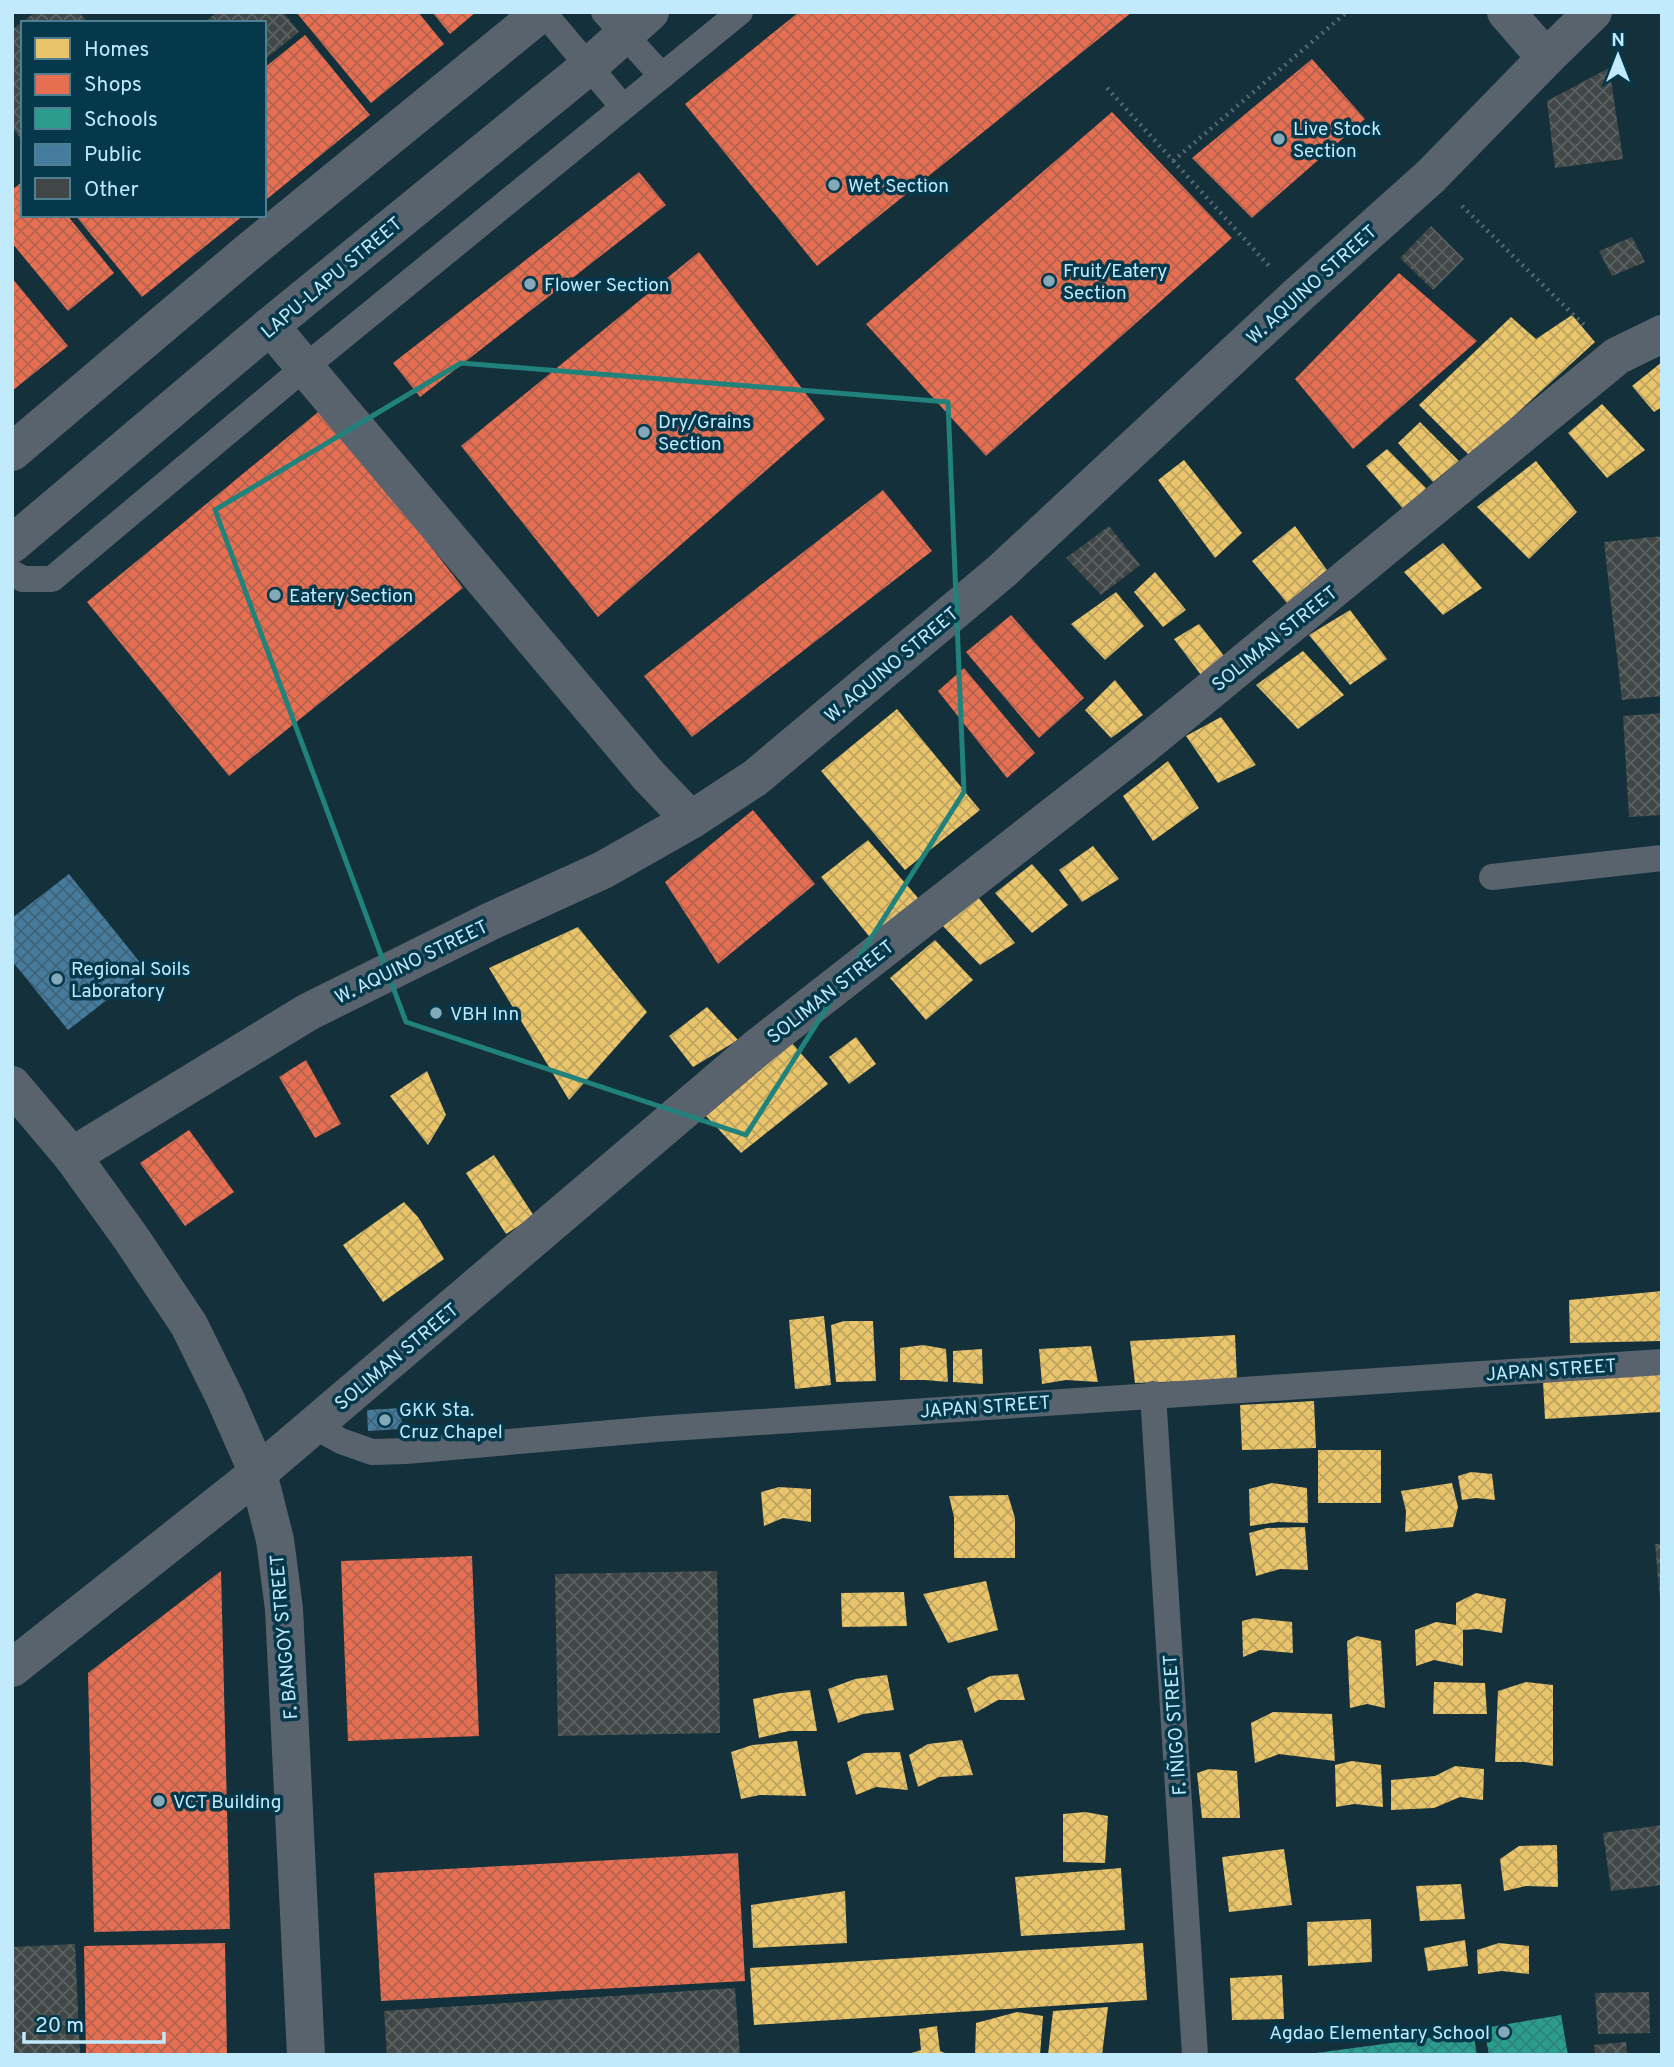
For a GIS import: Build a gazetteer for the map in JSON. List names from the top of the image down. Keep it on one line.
{"streets":{"street":["LAPU-LAPU STREET","W. AQUINO STREET","SOLIMAN STREET","F. BANGOY STREET"],"lane":["JAPAN STREET","F. IÑIGO STREET"]},"crossings":[["W. AQUINO STREET","F. BANGOY STREET"],["SOLIMAN STREET","JAPAN STREET"],["SOLIMAN STREET","F. BANGOY STREET"],["JAPAN STREET","F. IÑIGO STREET"]],"places":["Live Stock Section","Wet Section","Fruit/Eatery Section","Flower Section","Dry/Grains Section","Eatery Section","Regional Soils Laboratory","VBH Inn","GKK Sta. Cruz Chapel","VCT Building","Agdao Elementary School"],"legend":["Homes","Shops","Schools","Public","Other"],"scale_bar":"20 m","north":"top"}
